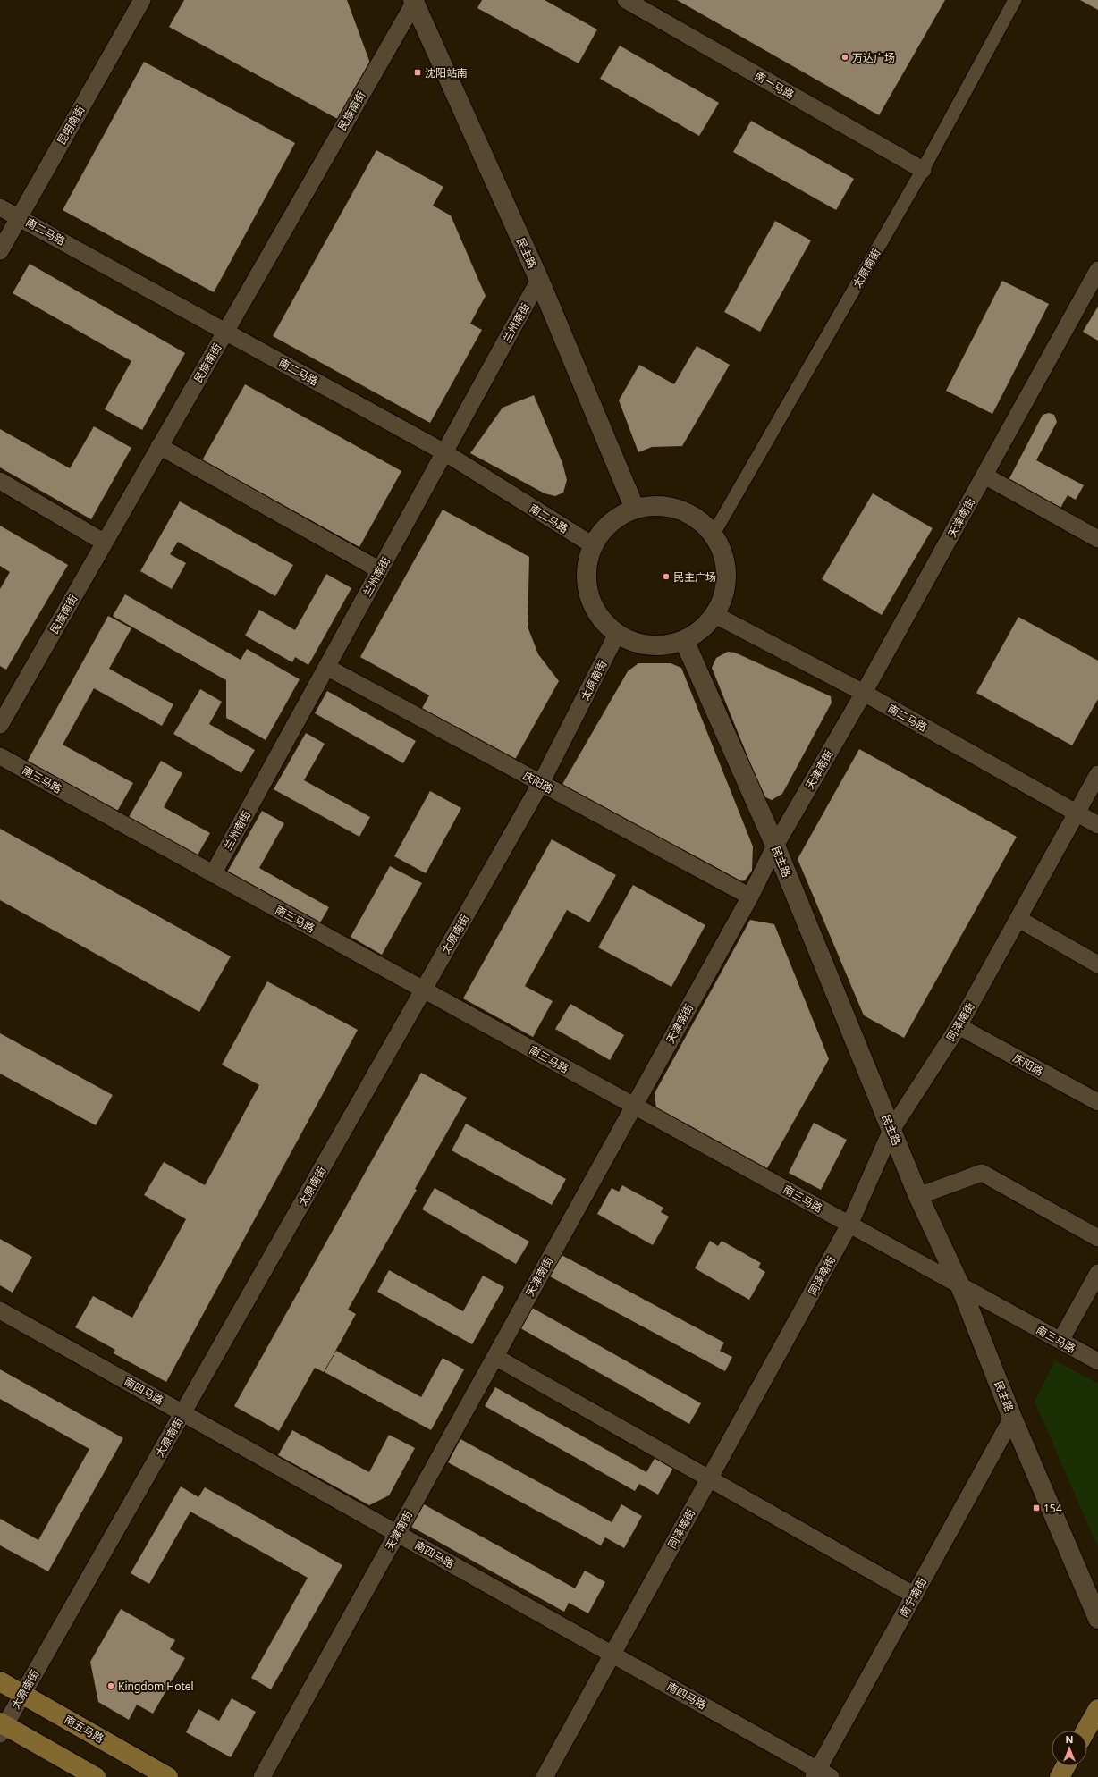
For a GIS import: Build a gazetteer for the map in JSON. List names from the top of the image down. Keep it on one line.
{"streets":{"main road":["南五马路"],"street":["南一马路","民族南街","昆明南街","南二马路","民主路","太原南街","兰州南街","天津南街","南三马路","庆阳路","同泽南街","南四马路","南宁南街"]},"crossings":[["南一马路","太原南街"],["民族南街","南二马路"],["民族南街","民主路"],["昆明南街","南二马路"],["南二马路","兰州南街"],["南二马路","天津南街"],["南二马路","同泽南街"],["民主路","兰州南街"],["民主路","天津南街"],["民主路","南三马路"],["民主路","同泽南街"],["民主路","南宁南街"],["太原南街","南三马路"],["太原南街","庆阳路"],["太原南街","南四马路"],["太原南街","南五马路"],["兰州南街","南三马路"],["兰州南街","庆阳路"],["天津南街","南三马路"],["天津南街","庆阳路"],["天津南街","南四马路"],["南三马路","同泽南街"],["庆阳路","同泽南街"],["同泽南街","南四马路"],["南四马路","南宁南街"]],"places":{"other":["万达广场","民主广场","Kingdom Hotel"],"transit":["沈阳站南","154"]},"north":"top"}
